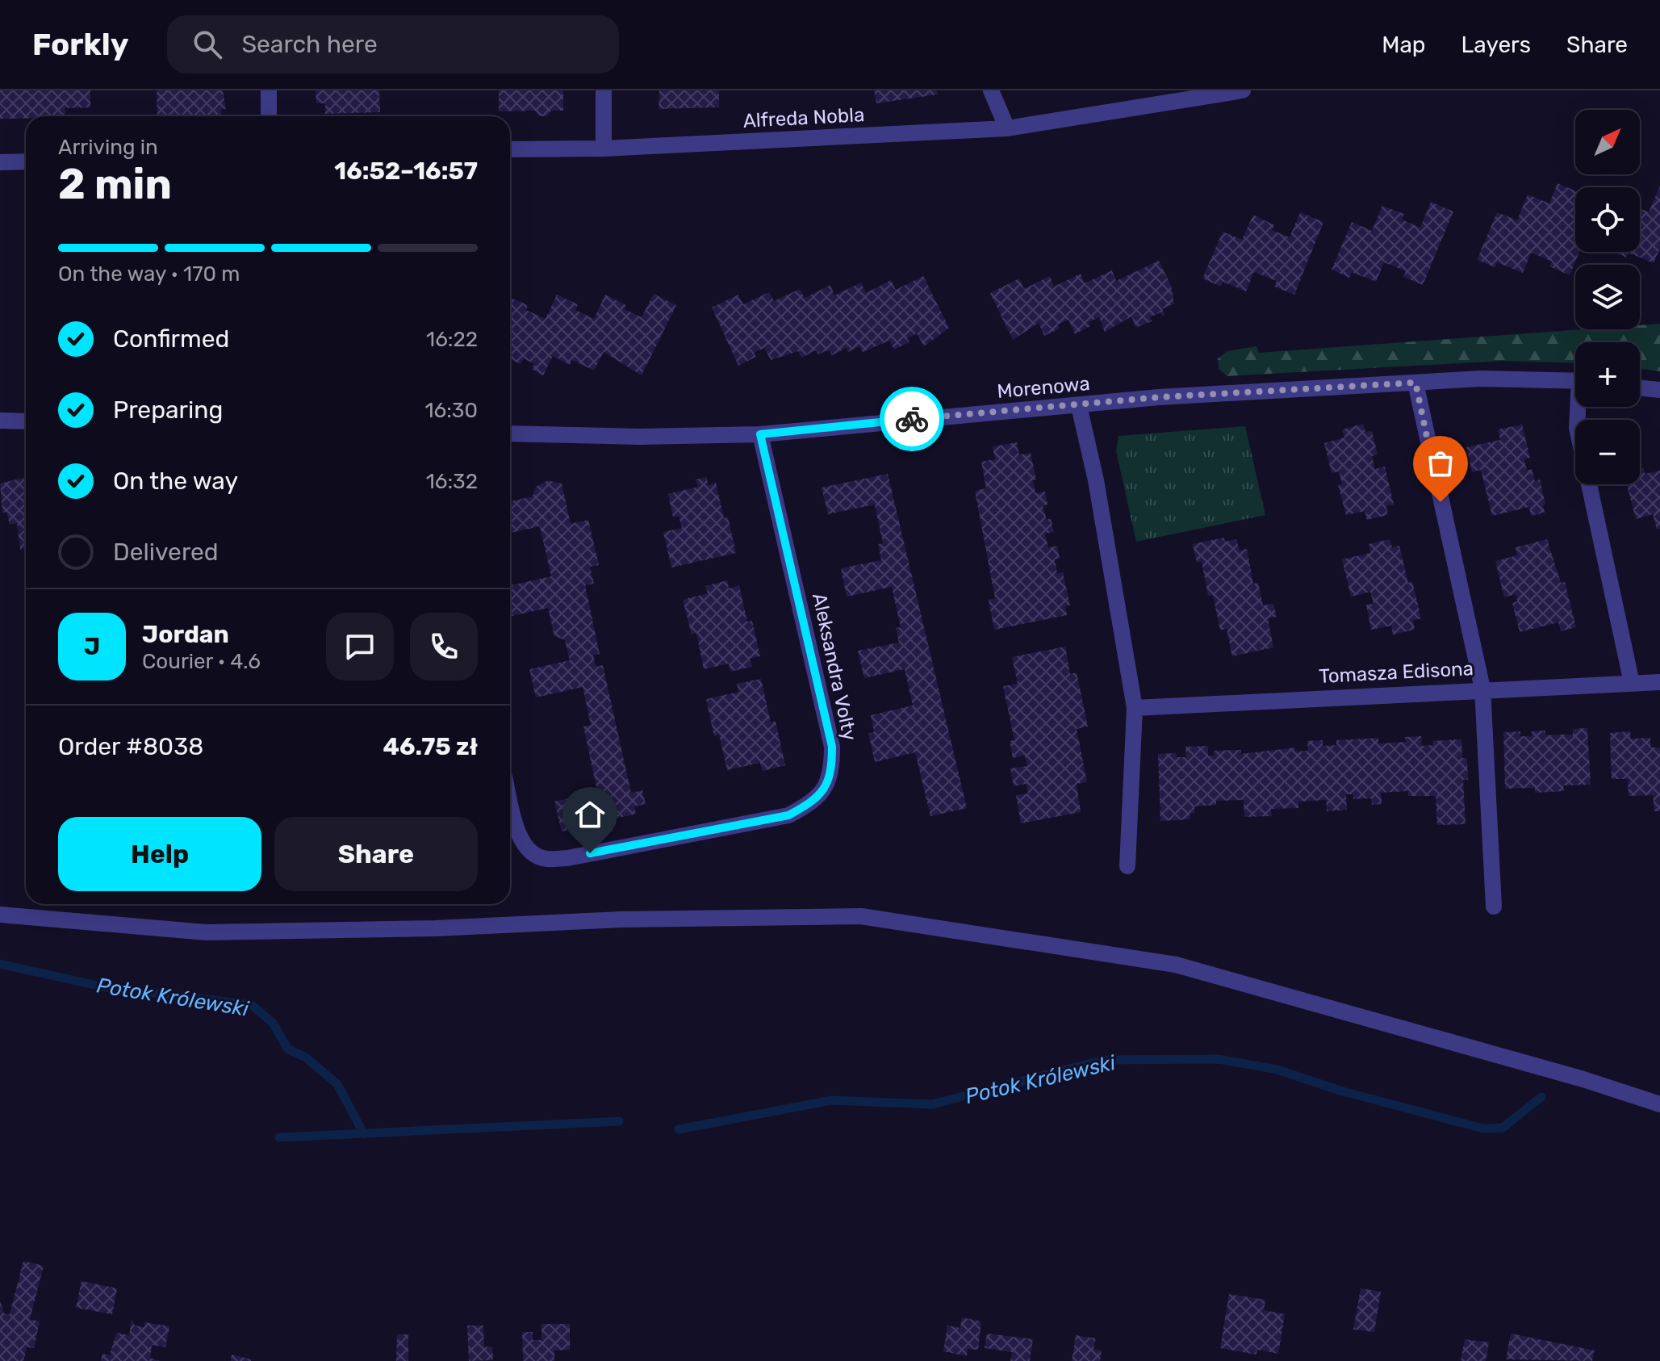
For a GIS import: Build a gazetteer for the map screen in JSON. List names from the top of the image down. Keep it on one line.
{"streets":{"street":["Alfreda Nobla","Morenowa","Aleksandra Volty","Tomasza Edisona"]},"crossings":[["Morenowa","Aleksandra Volty"]],"water":["Potok Królewski"],"north":"top right","page":{"header":"Forkly","search":"Search here","nav":["Map","Layers","Share"],"map_buttons":["+","−"],"heading":["2 min","Arriving in","16:52–16:57"],"panel":["Jordan","Courier · 4.6","Order #8038","46.75 zł"],"bar":"On the way · 170 m","list":[["Confirmed","16:22"],["Preparing","16:30"],["On the way","16:32"],"Delivered"],"round":"J","buttons":["Help","Share"]}}
